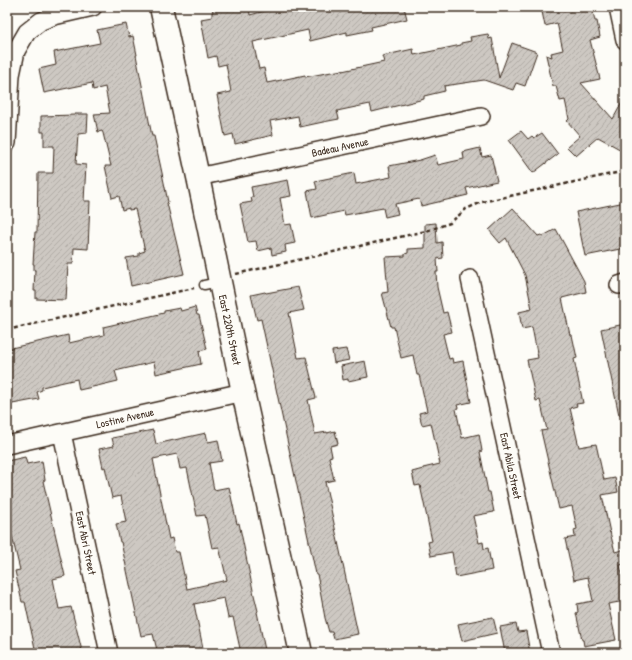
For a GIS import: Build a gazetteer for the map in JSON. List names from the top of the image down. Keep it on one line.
{"streets":{"street":["Badeau Avenue","East 220th Street","Lostine Avenue","East Abila Street","East Abri Street"]},"crossings":[["Badeau Avenue","East 220th Street"],["East 220th Street","Lostine Avenue"],["Lostine Avenue","East Abri Street"]]}
